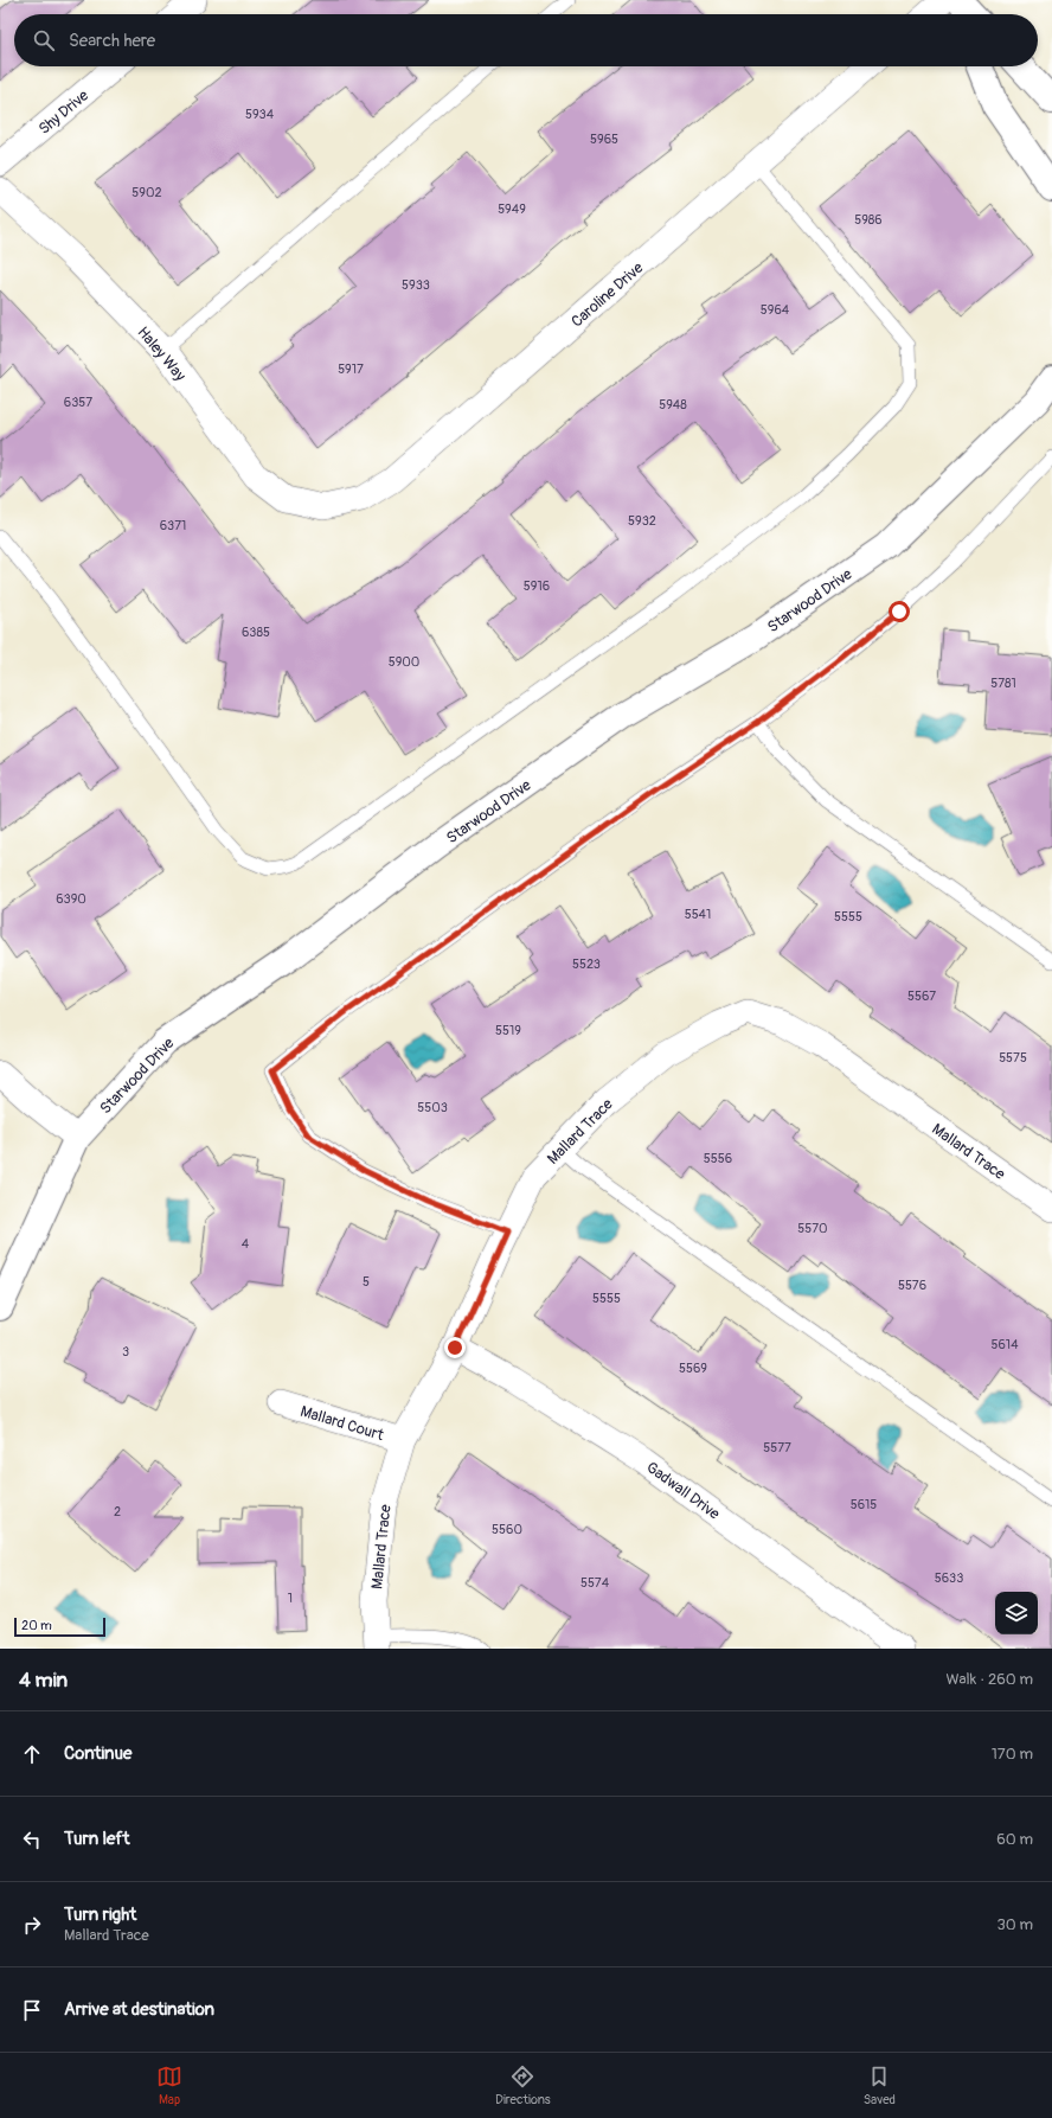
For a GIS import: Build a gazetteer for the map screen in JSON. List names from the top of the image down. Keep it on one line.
{"streets":{"street":["Shy Drive","Caroline Drive","Haley Way","Starwood Drive","Mallard Trace","Mallard Court","Gadwall Drive"]},"crossings":[["Caroline Drive","Haley Way"],["Mallard Trace","Mallard Court"],["Mallard Trace","Gadwall Drive"]],"house_numbers":["5934","5965","5902","5949","5986","5933","5964","5917","6357","5948","5932","6371","5916","6385","5900","5781","6390","5541","5555","5523","5567","5519","5575","5503","5556","5570","4","5","5576","5555","5614","3","5569","5577","5615","2","5560","5633","5574","1"],"scale_bar":"20 m","page":{"search":"Search here","scale":"20 m","heading":["4 min","Walk · 260 m"],"list":[["Continue","170 m"],["Turn left","60 m"],["Turn right","Mallard Trace","30 m"],"Arrive at destination"],"nav":["Map","Directions","Saved"]}}
